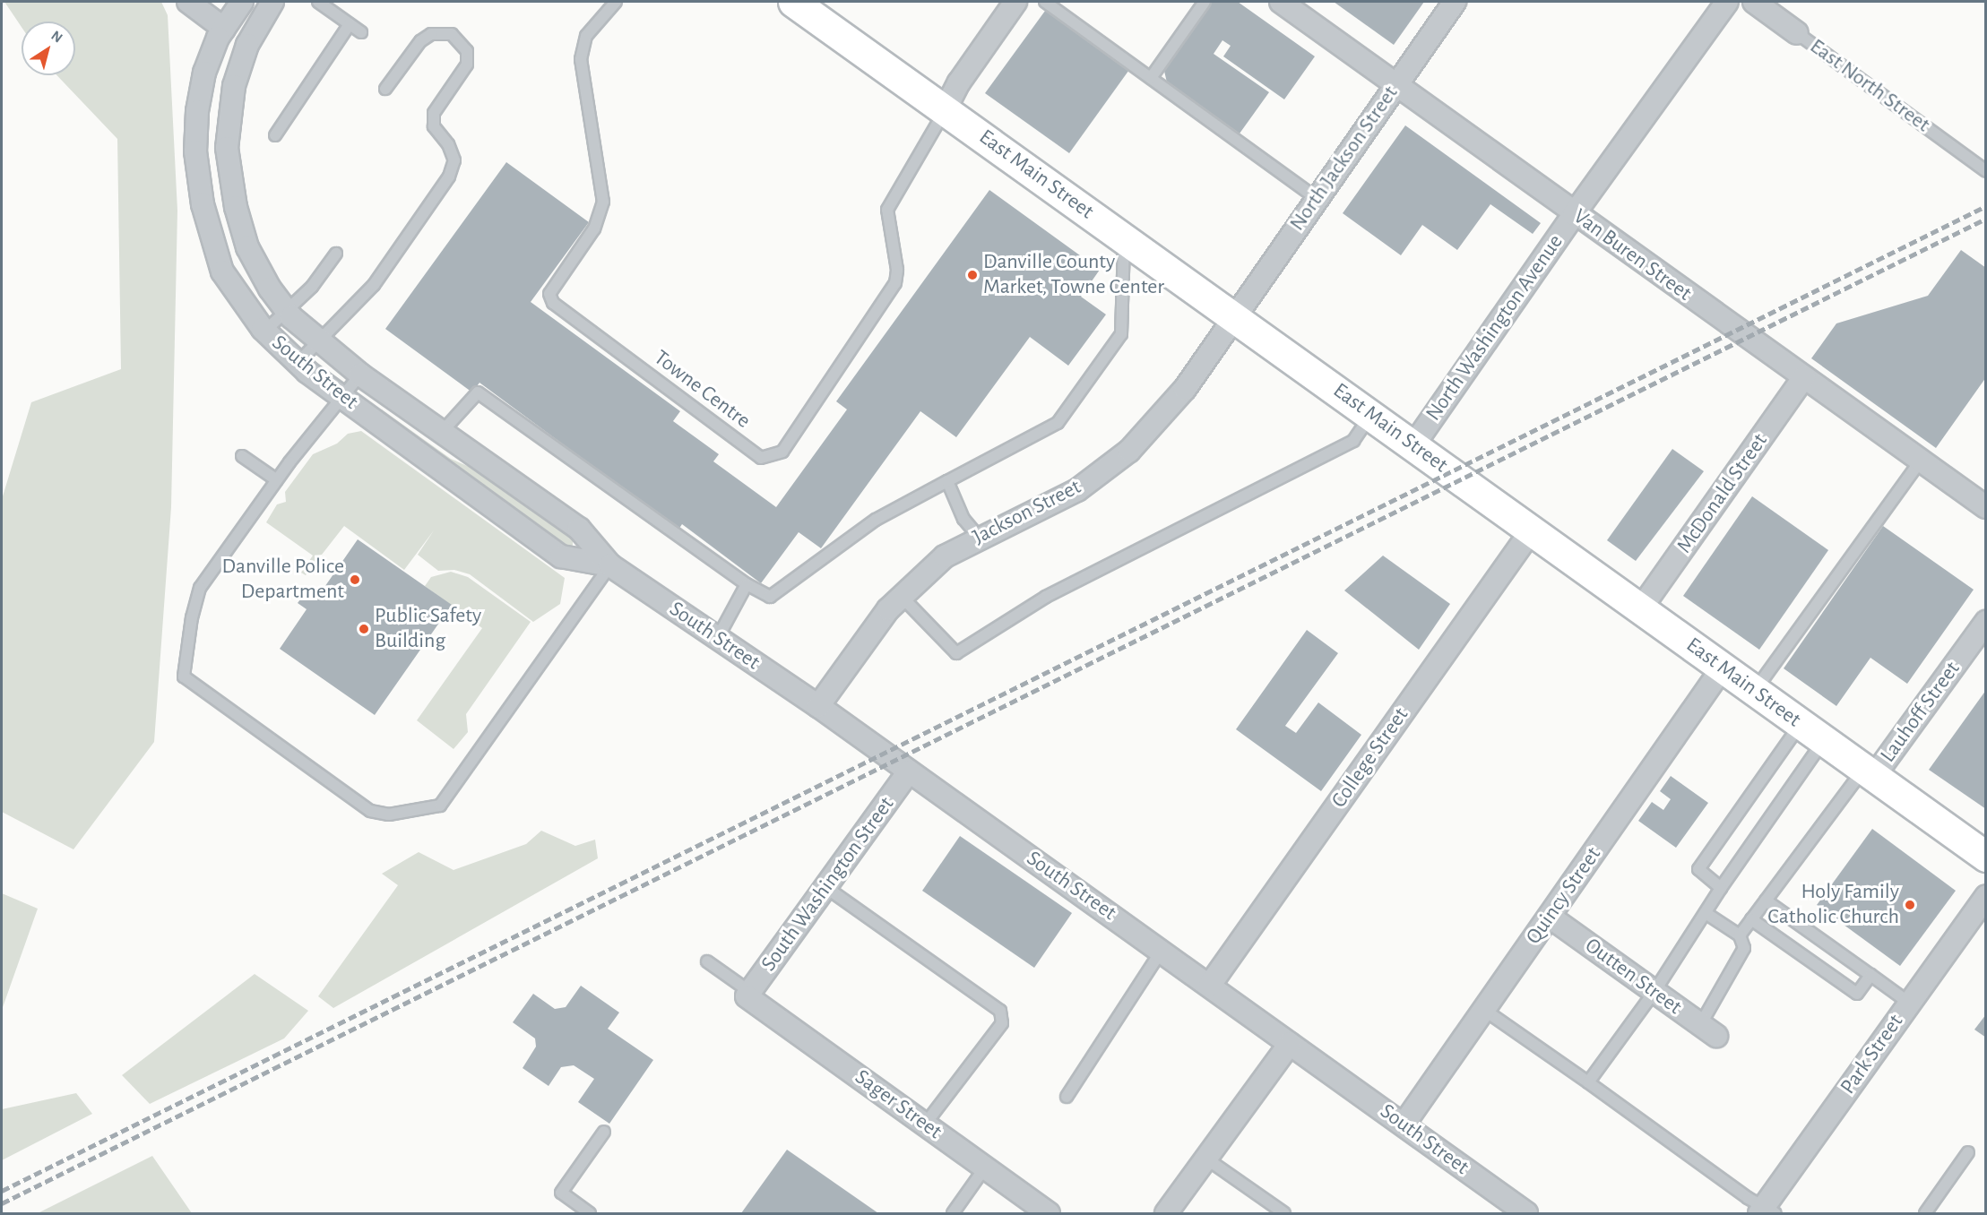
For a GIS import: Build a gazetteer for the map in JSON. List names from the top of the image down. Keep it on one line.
{"streets":{"main road":["East Main Street"],"street":["East North Street","North Jackson Street","Van Buren Street","North Washington Avenue","South Street","McDonald Street","Jackson Street","Lauhoff Street","College Street","South Washington Street","Quincy Street","Outten Street","Park Street","Sager Street"],"lane":["Towne Centre"]},"crossings":[["North Jackson Street","East Main Street"],["North Jackson Street","Van Buren Street"],["North Jackson Street","Jackson Street"],["East Main Street","North Washington Avenue"],["East Main Street","Towne Centre"],["East Main Street","McDonald Street"],["East Main Street","Jackson Street"],["East Main Street","Lauhoff Street"],["East Main Street","College Street"],["East Main Street","Quincy Street"],["Van Buren Street","North Washington Avenue"],["Van Buren Street","McDonald Street"],["South Street","Jackson Street"],["South Street","College Street"],["South Street","South Washington Street"],["South Street","Quincy Street"],["South Washington Street","Sager Street"],["Quincy Street","Outten Street"]],"places":["Danville County Market, Towne Center","Danville Police Department","Public Safety Building","Holy Family Catholic Church"],"north":"top right"}
